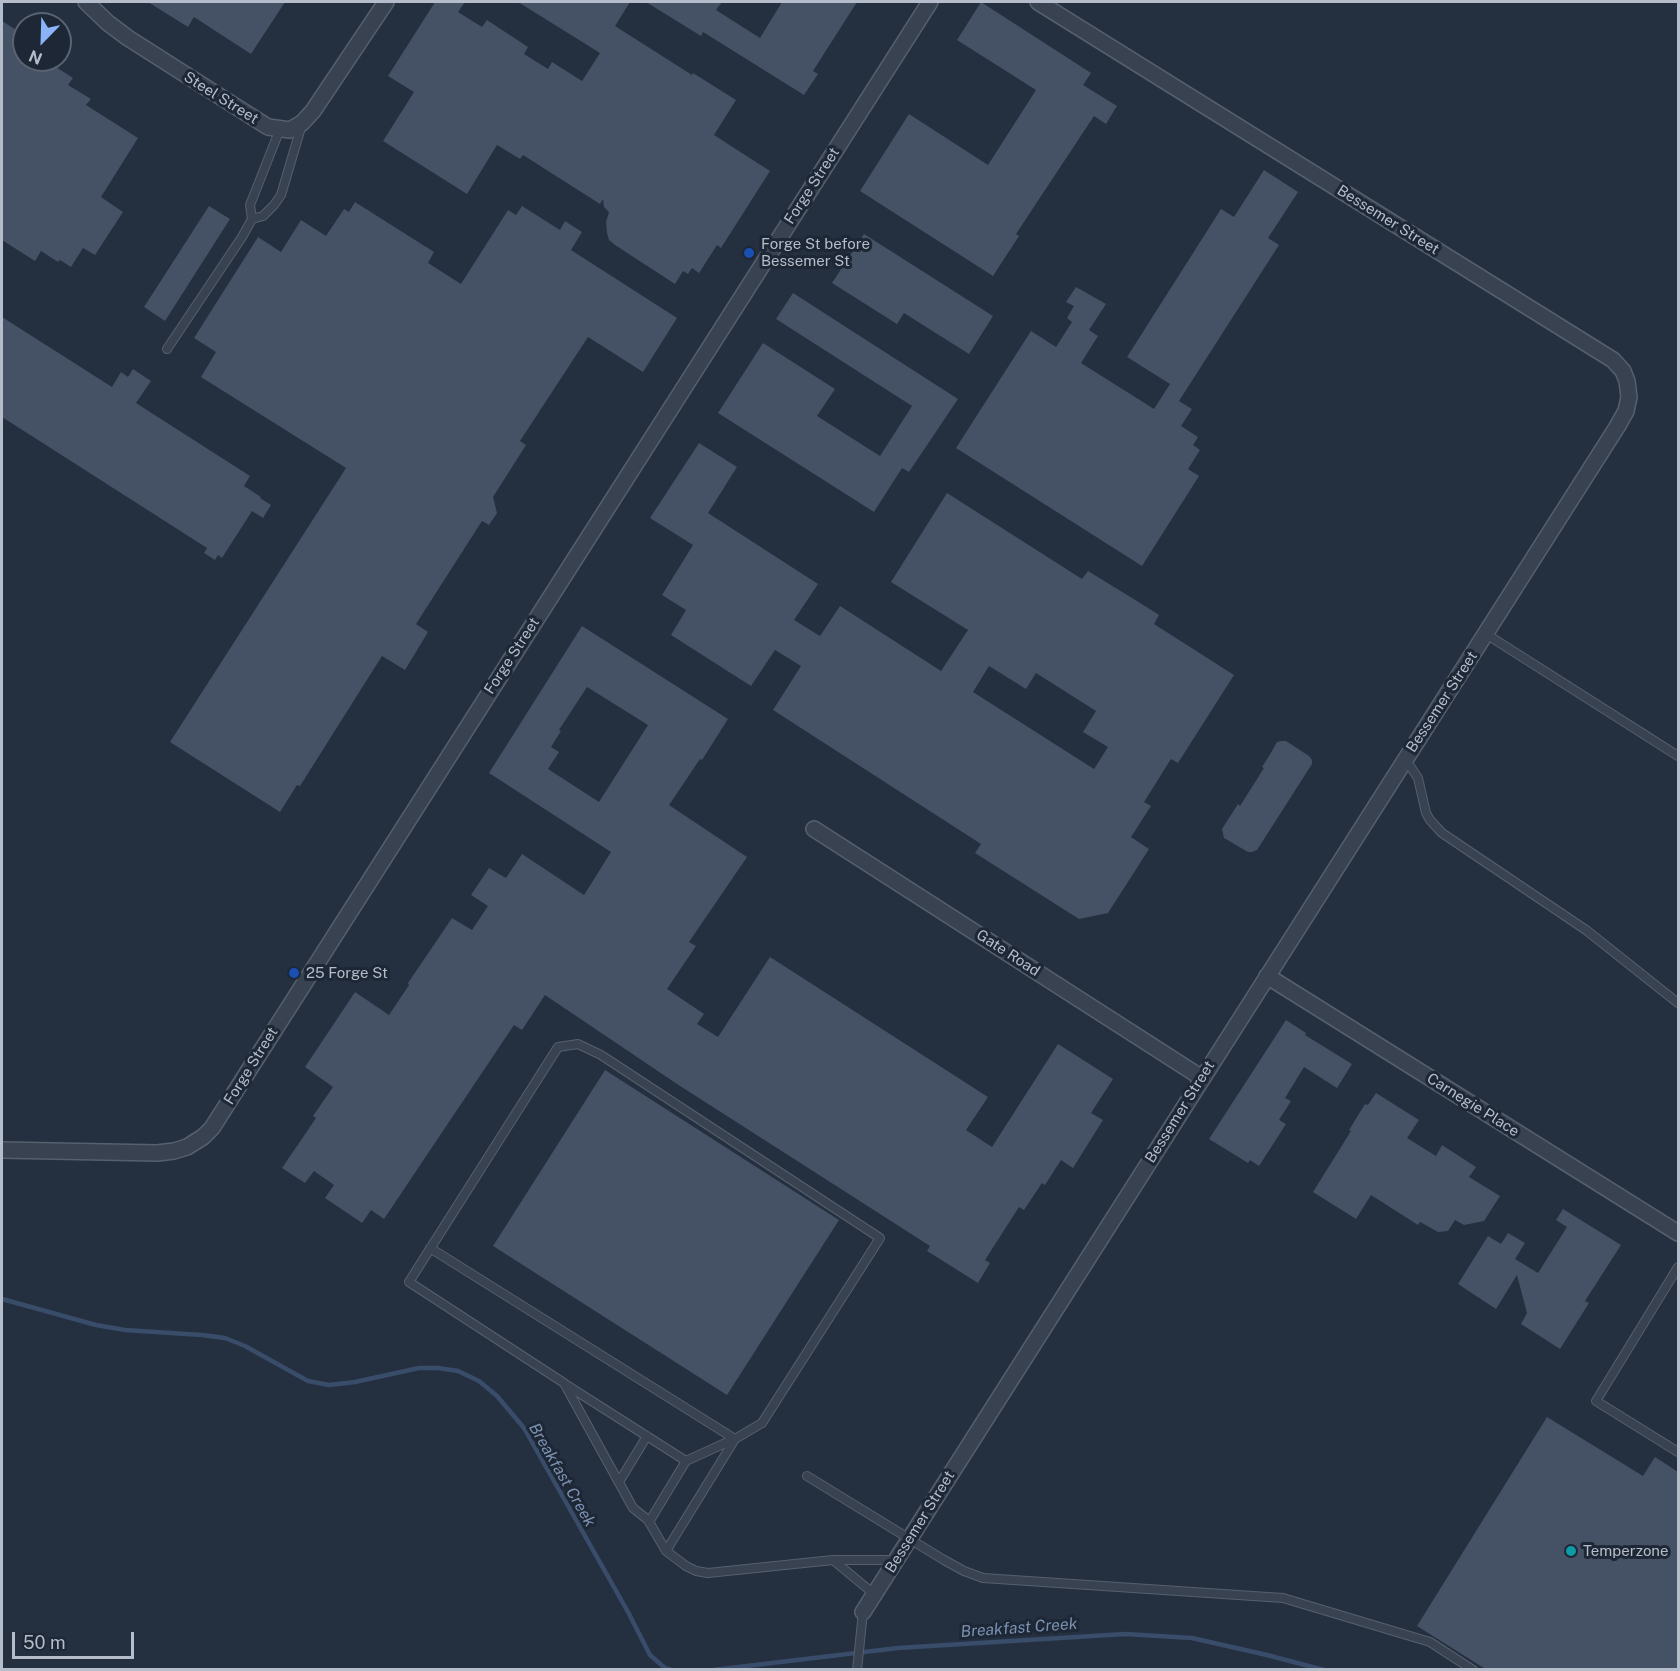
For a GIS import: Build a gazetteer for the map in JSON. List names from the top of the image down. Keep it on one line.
{"streets":{"street":["Steel Street","Forge Street","Bessemer Street","Gate Road","Carnegie Place"]},"crossings":[["Bessemer Street","Gate Road"],["Bessemer Street","Carnegie Place"]],"water":["Breakfast Creek"],"places":["Forge St before Bessemer St","25 Forge St","Temperzone"],"scale_bar":"50 m","north":"bottom left"}
